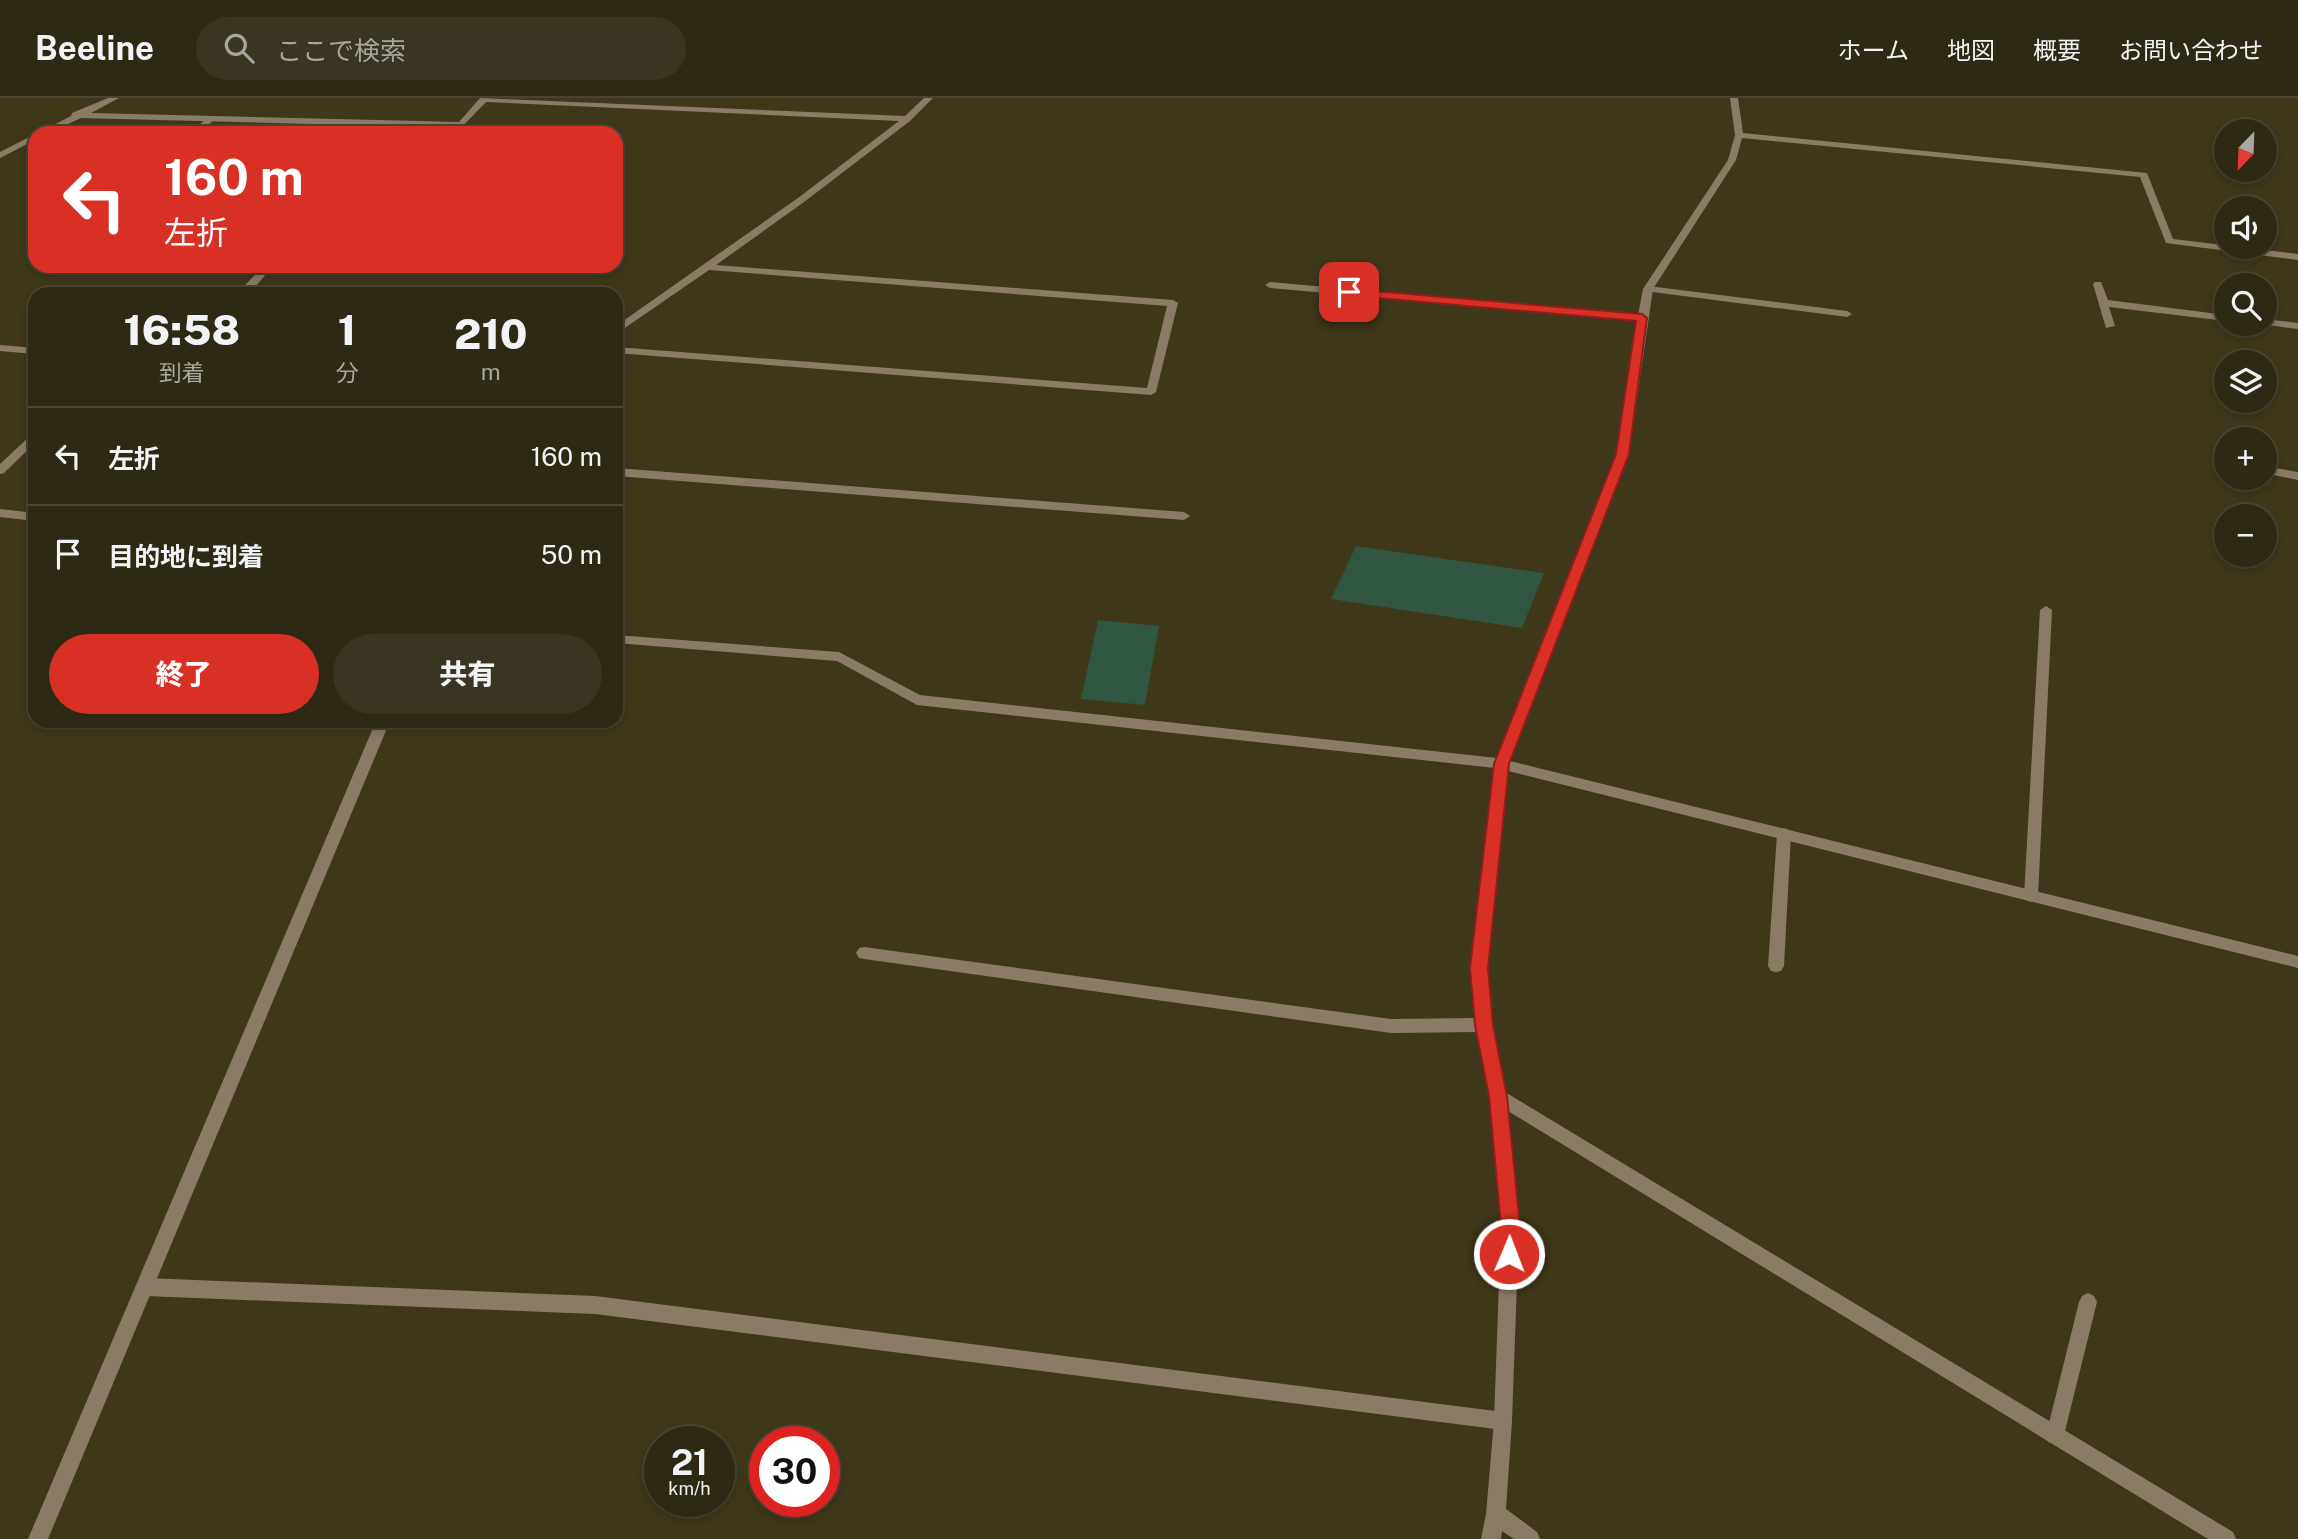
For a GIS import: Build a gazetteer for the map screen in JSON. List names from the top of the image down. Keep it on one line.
{"north":"bottom left","page":{"header":"Beeline","search":"ここで検索","nav":["ホーム","地図","概要","お問い合わせ"],"map_buttons":["+","−"],"turn":["160 m","左折"],"eta":["16:58","到着","1","分","210","m"],"list":[{"name":"左折","value":"160 m"},{"name":"目的地に到着","value":"50 m"}],"buttons":["終了","共有"],"speed":"21 km/h","limit":"30"}}
